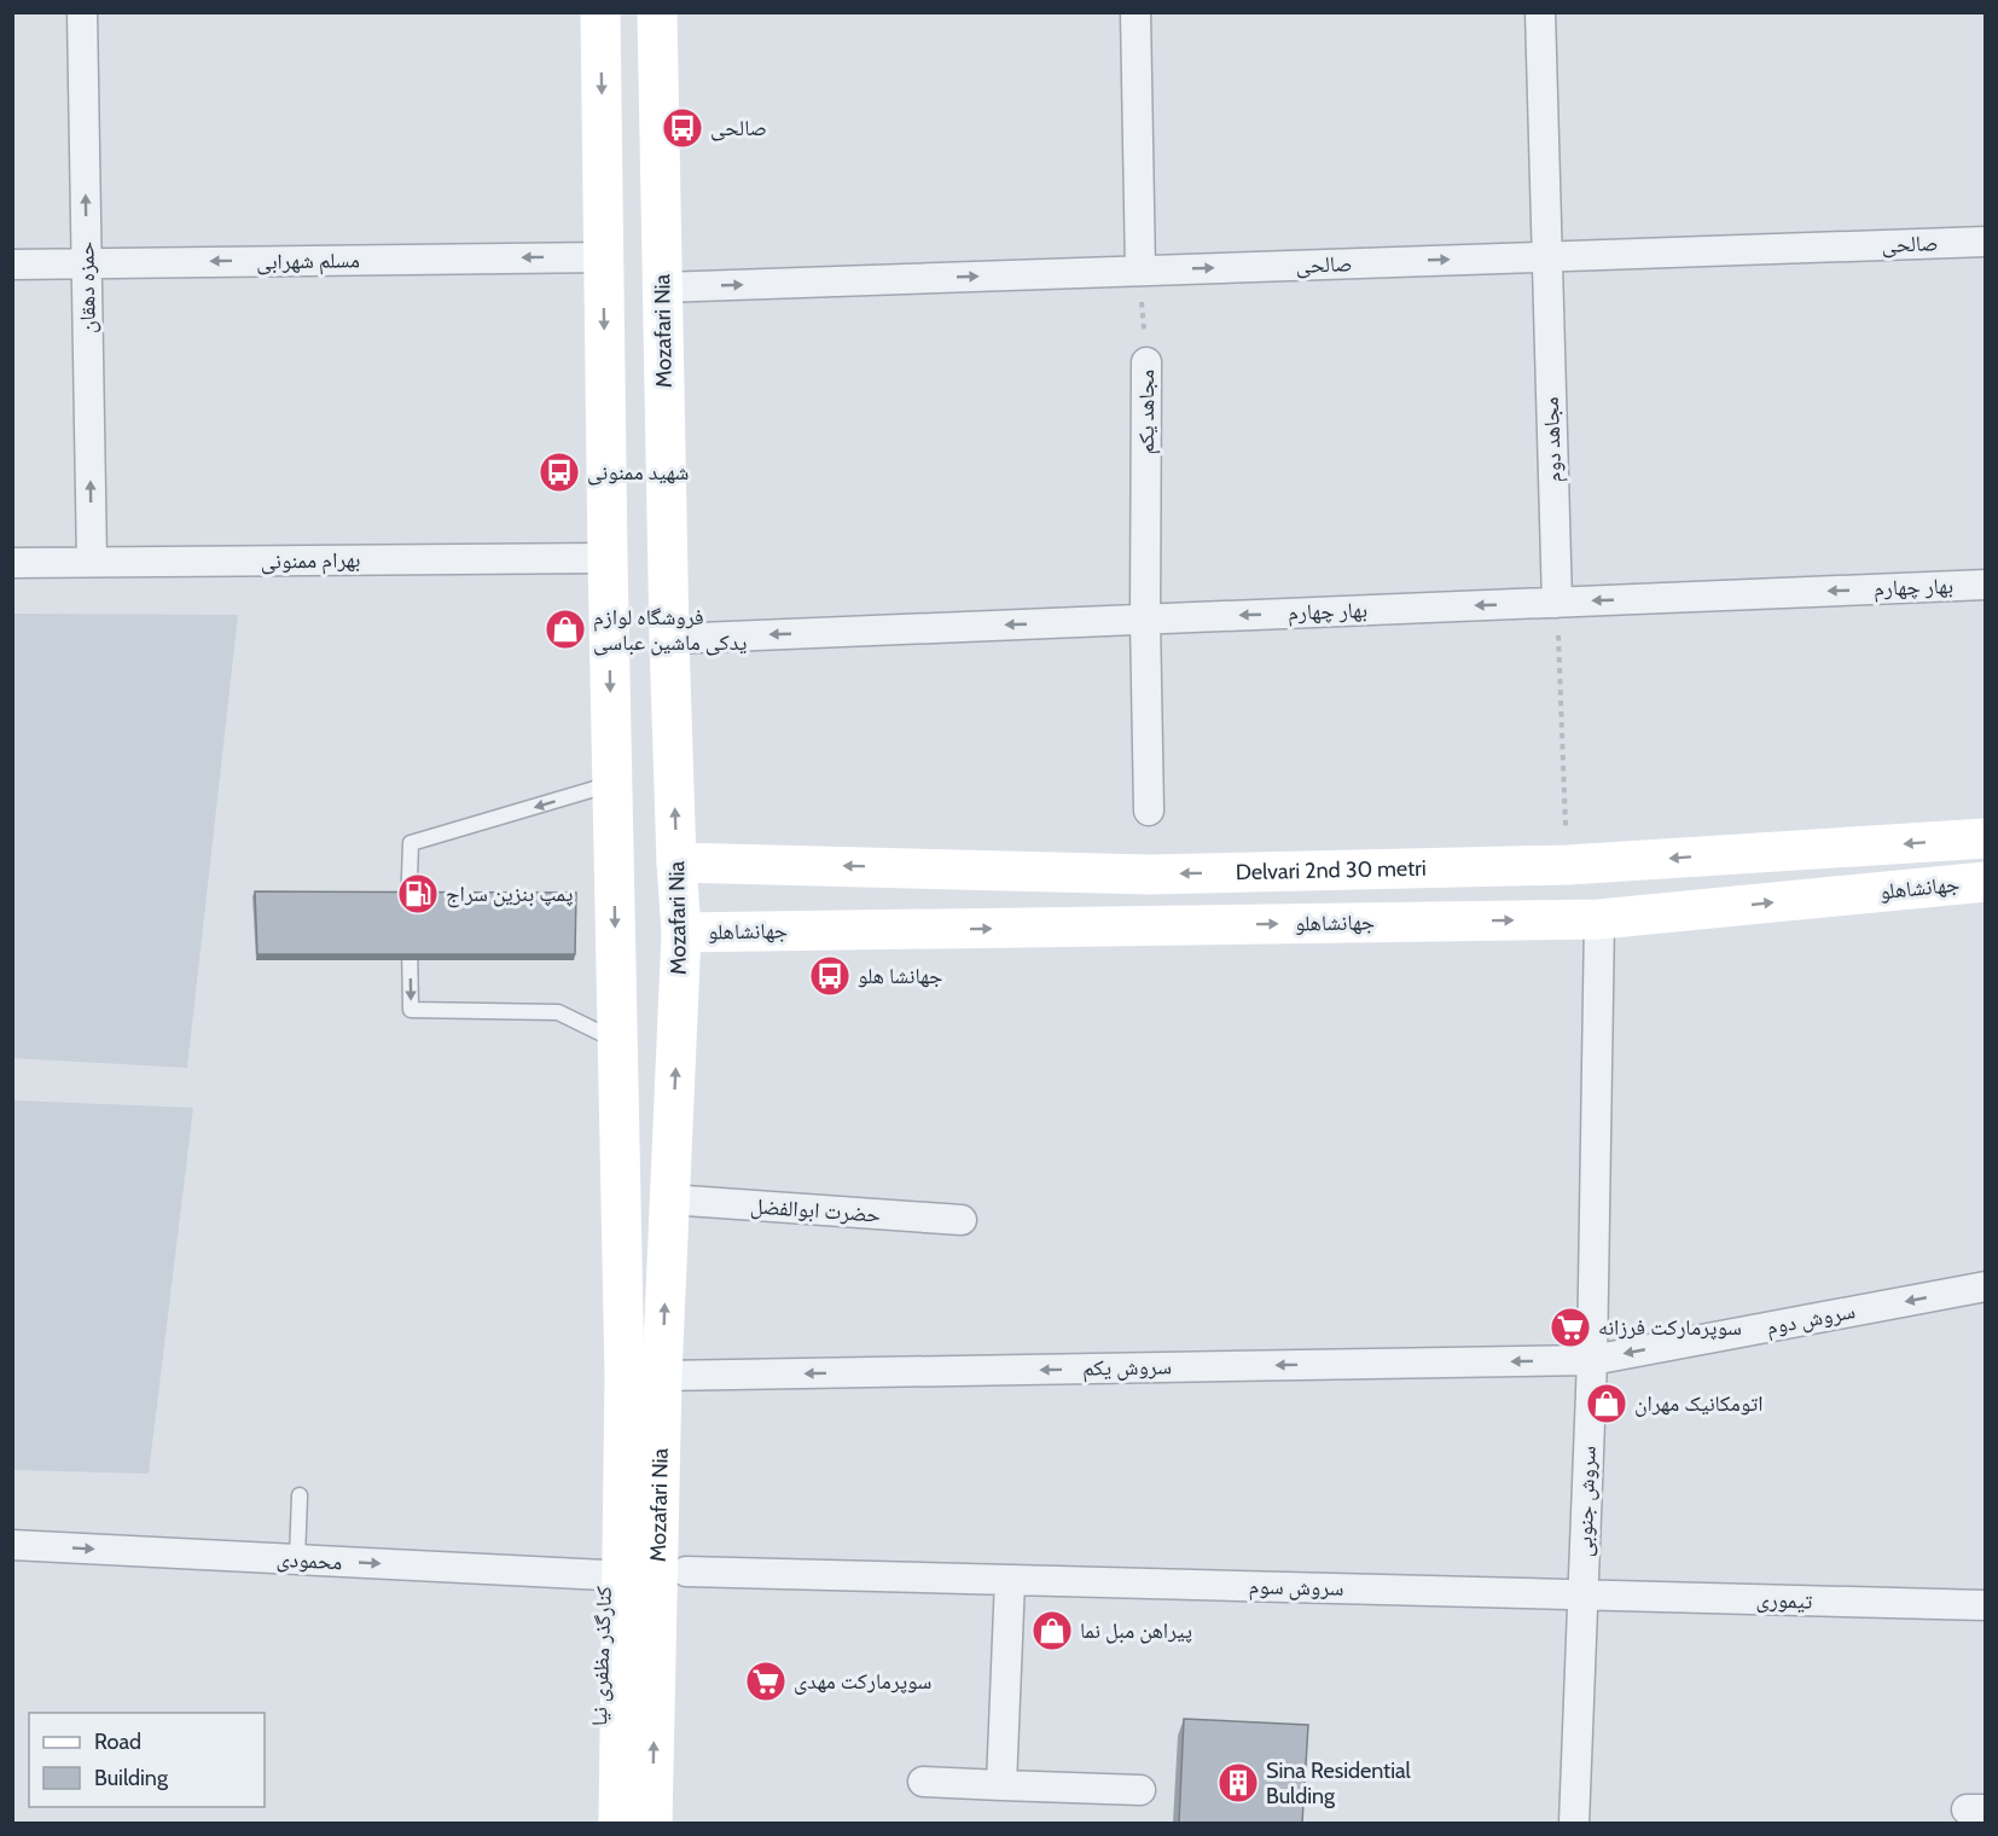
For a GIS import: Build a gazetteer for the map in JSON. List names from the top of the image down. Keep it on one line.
{"streets":{"main road":["Mozafari Nia","Delvari 2nd 30 metri","جهانشاهلو","کنارگذر مظفری نیا"],"street":["صالحی","مسلم شهرابی","حمزه دهقان","مجاهد یکم","مجاهد دوم","بهرام ممنونی","بهار چهارم","حضرت ابوالفضل","سروش دوم","سروش یکم","سروش جنوبی","محمودی","سروش سوم","تیموری"]},"crossings":[["صالحی","Mozafari Nia"],["صالحی","مجاهد یکم"],["صالحی","مجاهد دوم"],["مسلم شهرابی","حمزه دهقان"],["مسلم شهرابی","Mozafari Nia"],["حمزه دهقان","بهرام ممنونی"],["Mozafari Nia","بهرام ممنونی"],["Mozafari Nia","بهار چهارم"],["Mozafari Nia","Delvari 2nd 30 metri"],["Mozafari Nia","جهانشاهلو"],["Mozafari Nia","حضرت ابوالفضل"],["Mozafari Nia","سروش یکم"],["Mozafari Nia","کنارگذر مظفری نیا"],["مجاهد یکم","بهار چهارم"],["مجاهد دوم","بهار چهارم"],["جهانشاهلو","سروش جنوبی"],["سروش دوم","سروش یکم"],["سروش دوم","سروش جنوبی"],["سروش یکم","سروش جنوبی"],["سروش جنوبی","سروش سوم"],["سروش جنوبی","تیموری"],["محمودی","کنارگذر مظفری نیا"],["سروش سوم","تیموری"]],"one_way":["صالحی","مسلم شهرابی","حمزه دهقان","بهار چهارم","Delvari 2nd 30 metri","جهانشاهلو","سروش دوم","سروش یکم","محمودی"],"places":{"bus stop":["صالحی","شهید ممنونی","جهانشا هلو"],"shop":["فروشگاه لوازم یدکی ماشین عباسی","اتومکانیک مهران","پیراهن مبل نما"],"fuel station":["پمپ بنزین سراج"],"supermarket":["سوپرمارکت فرزانه","سوپرمارکت مهدی"],"building":["Sina Residential Bulding"]},"legend":["Road","Building"]}
